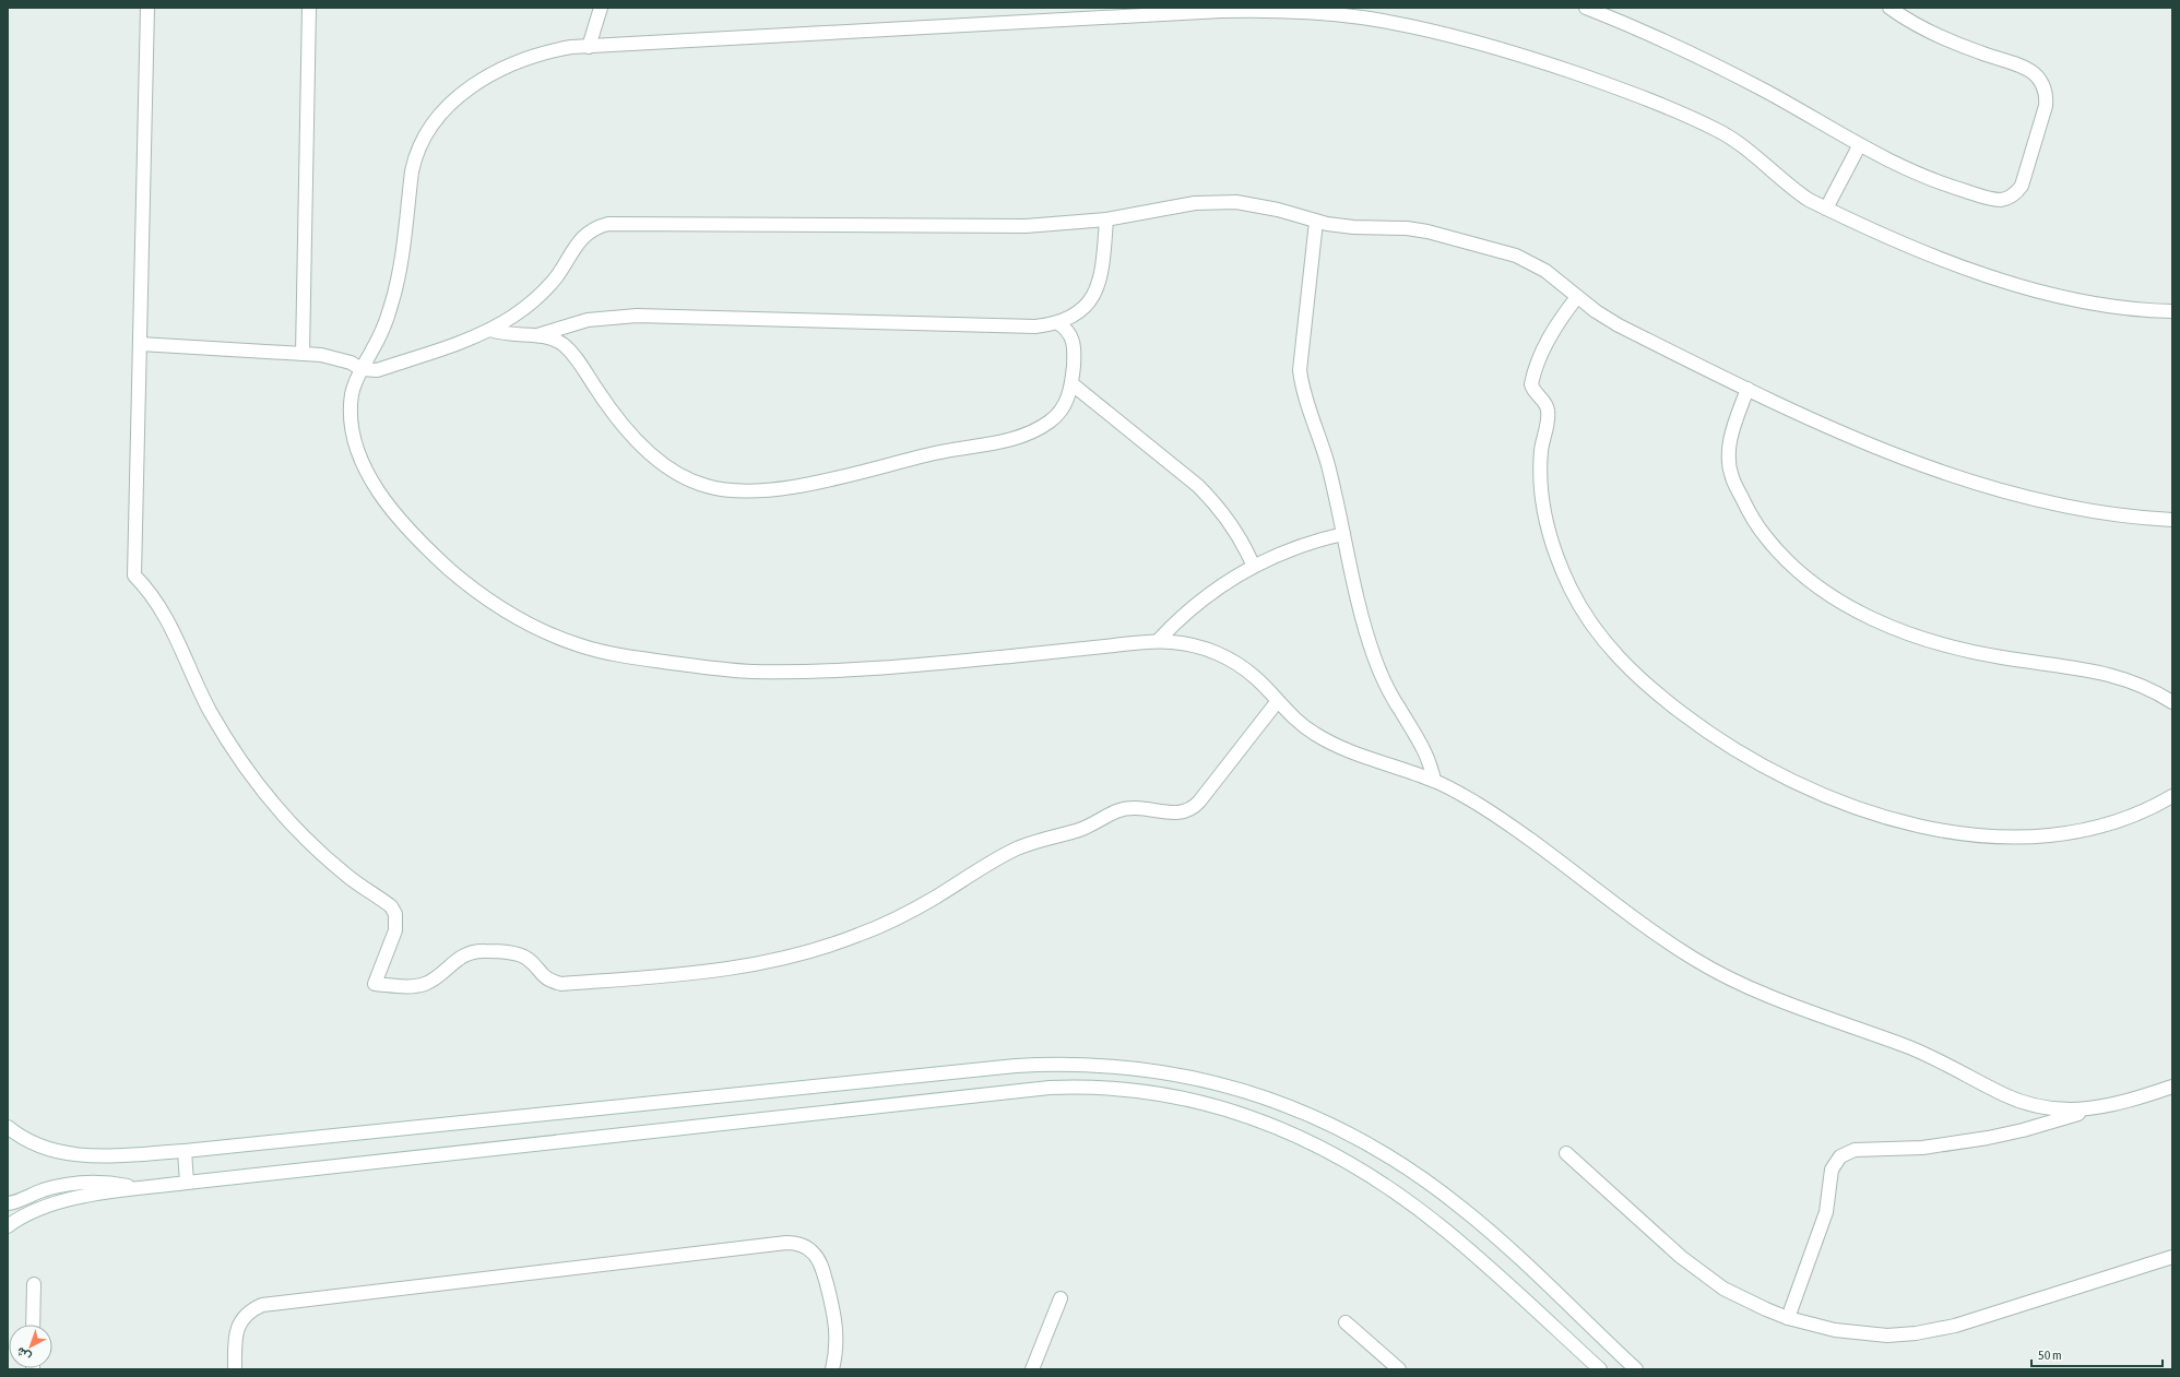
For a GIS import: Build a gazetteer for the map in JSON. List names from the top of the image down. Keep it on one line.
{"scale_bar":"50 m","north":"bottom left"}
